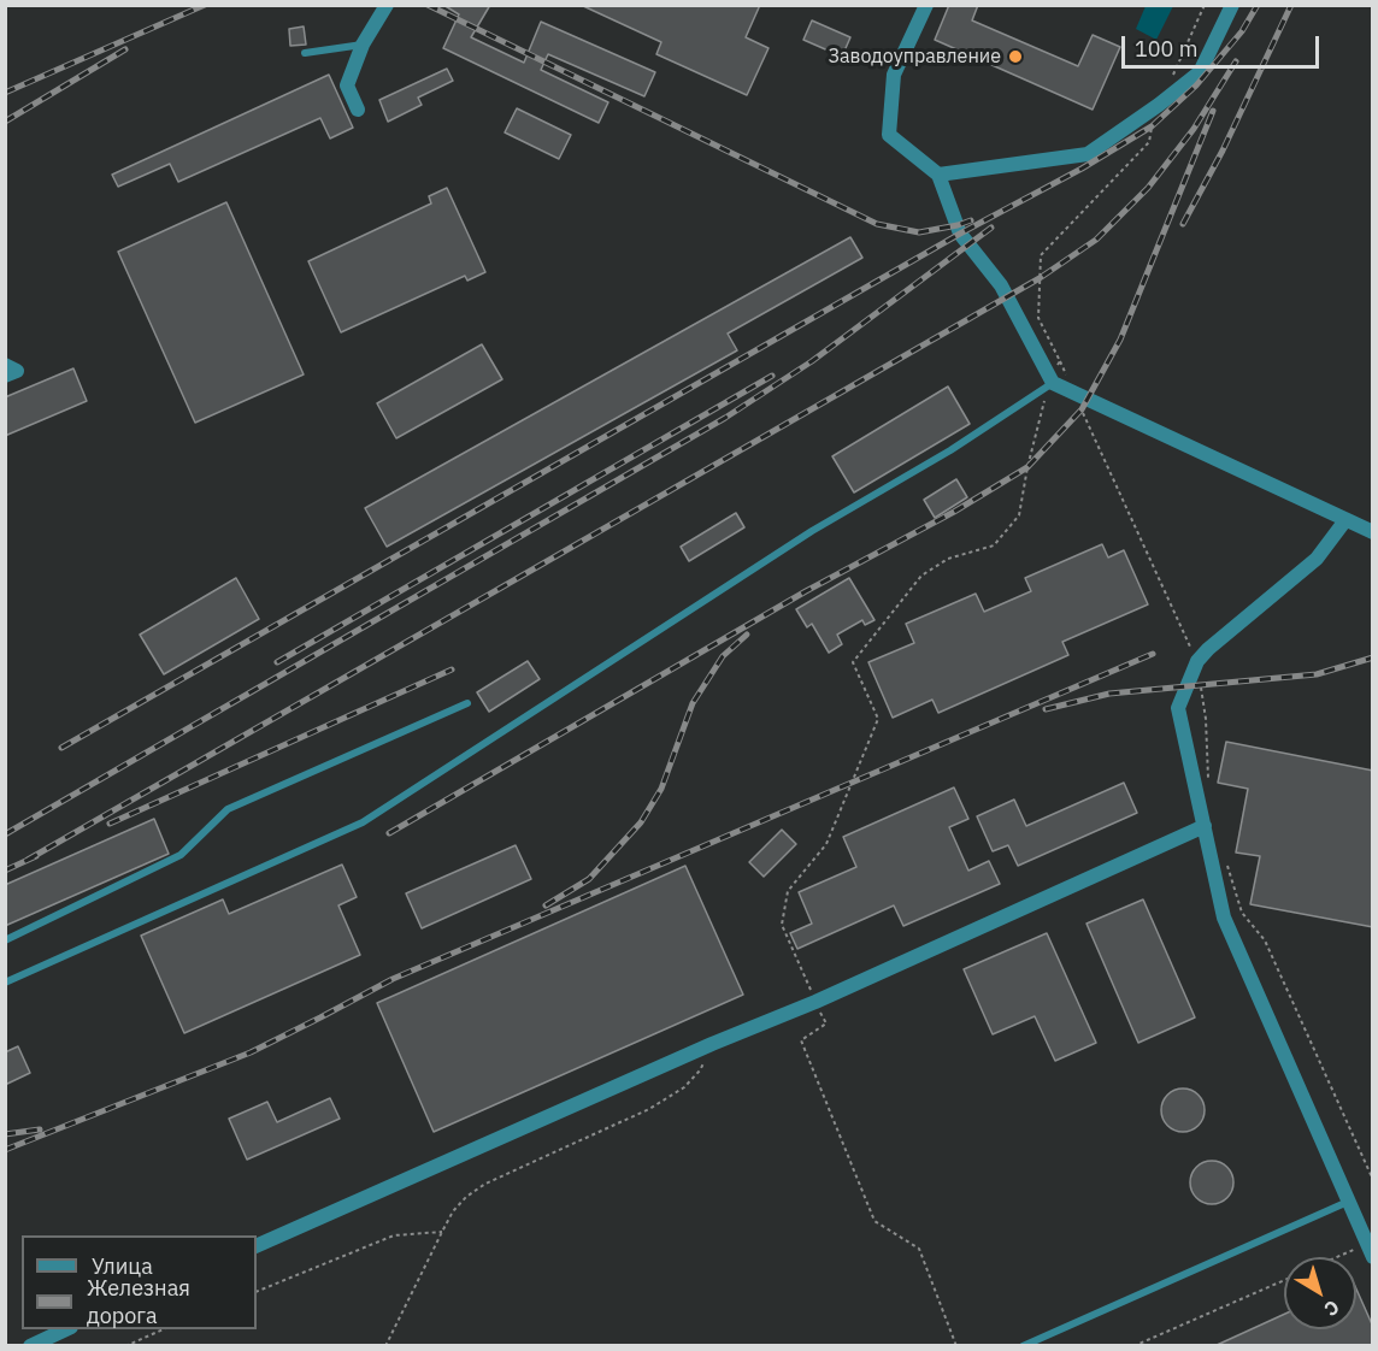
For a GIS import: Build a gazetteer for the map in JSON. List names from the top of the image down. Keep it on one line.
{"places":["Заводоуправление"],"legend":["Улица","Железная дорога"],"scale_bar":"100 m","north":"bottom right"}
